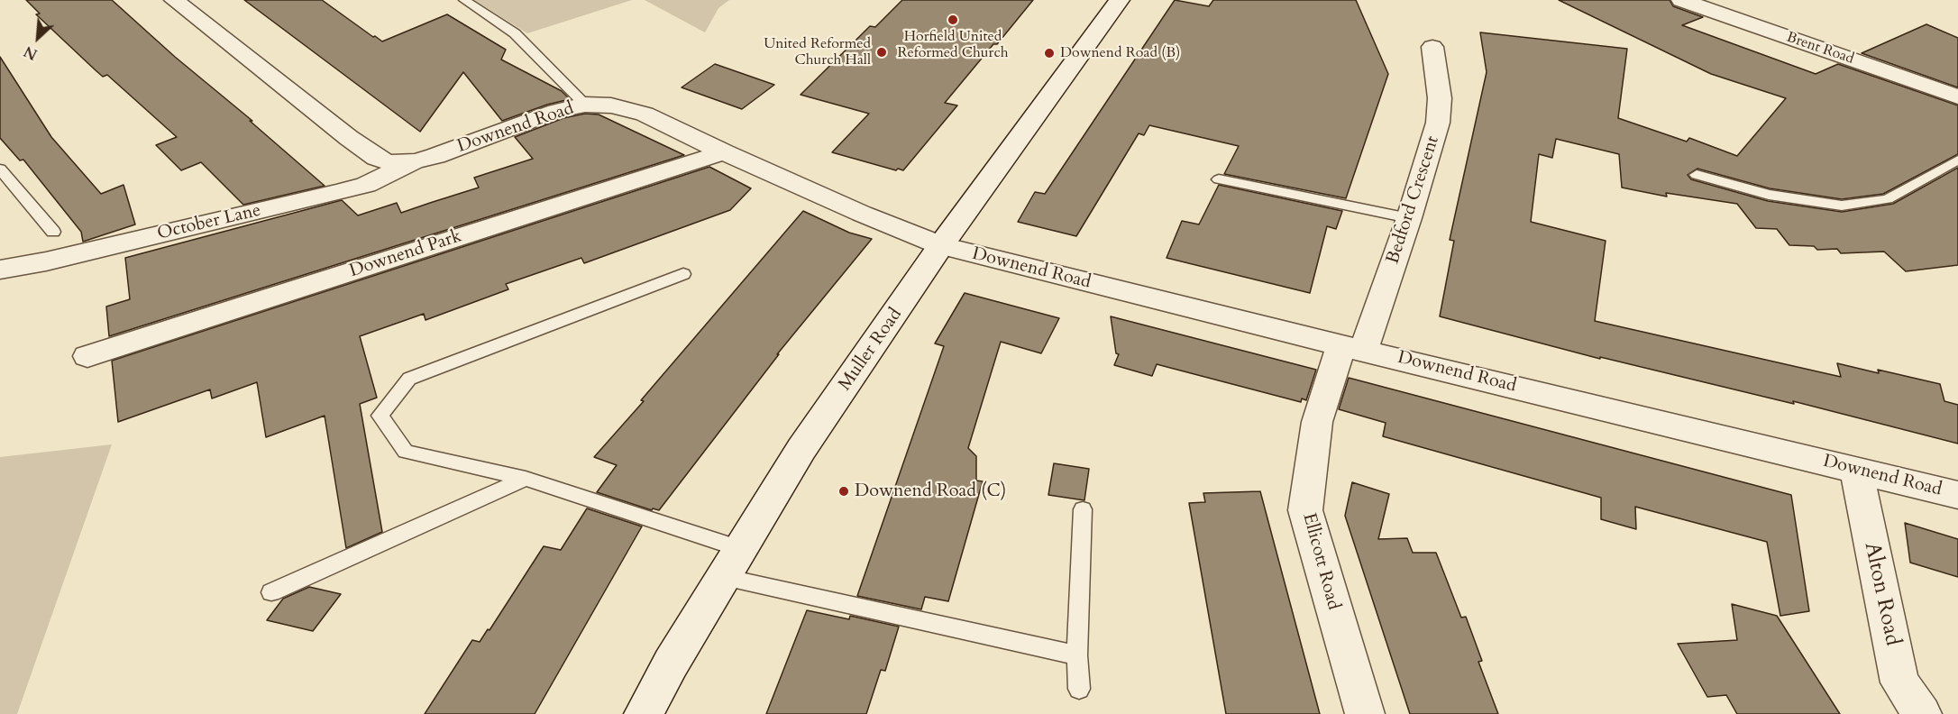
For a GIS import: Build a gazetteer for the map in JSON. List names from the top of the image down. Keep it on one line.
{"streets":{"street":["Brent Road","Downend Road","Bedford Crescent","October Lane","Downend Park","Muller Road","Ellicott Road","Alton Road"]},"crossings":[["Downend Road","Bedford Crescent"],["Downend Road","October Lane"],["Downend Road","Downend Park"],["Downend Road","Muller Road"],["Downend Road","Ellicott Road"],["Downend Road","Alton Road"],["Bedford Crescent","Ellicott Road"]],"places":["Horfield United Reformed Church","United Reformed Church Hall","Downend Road (B)","Downend Road (C)"],"north":"bottom left"}
